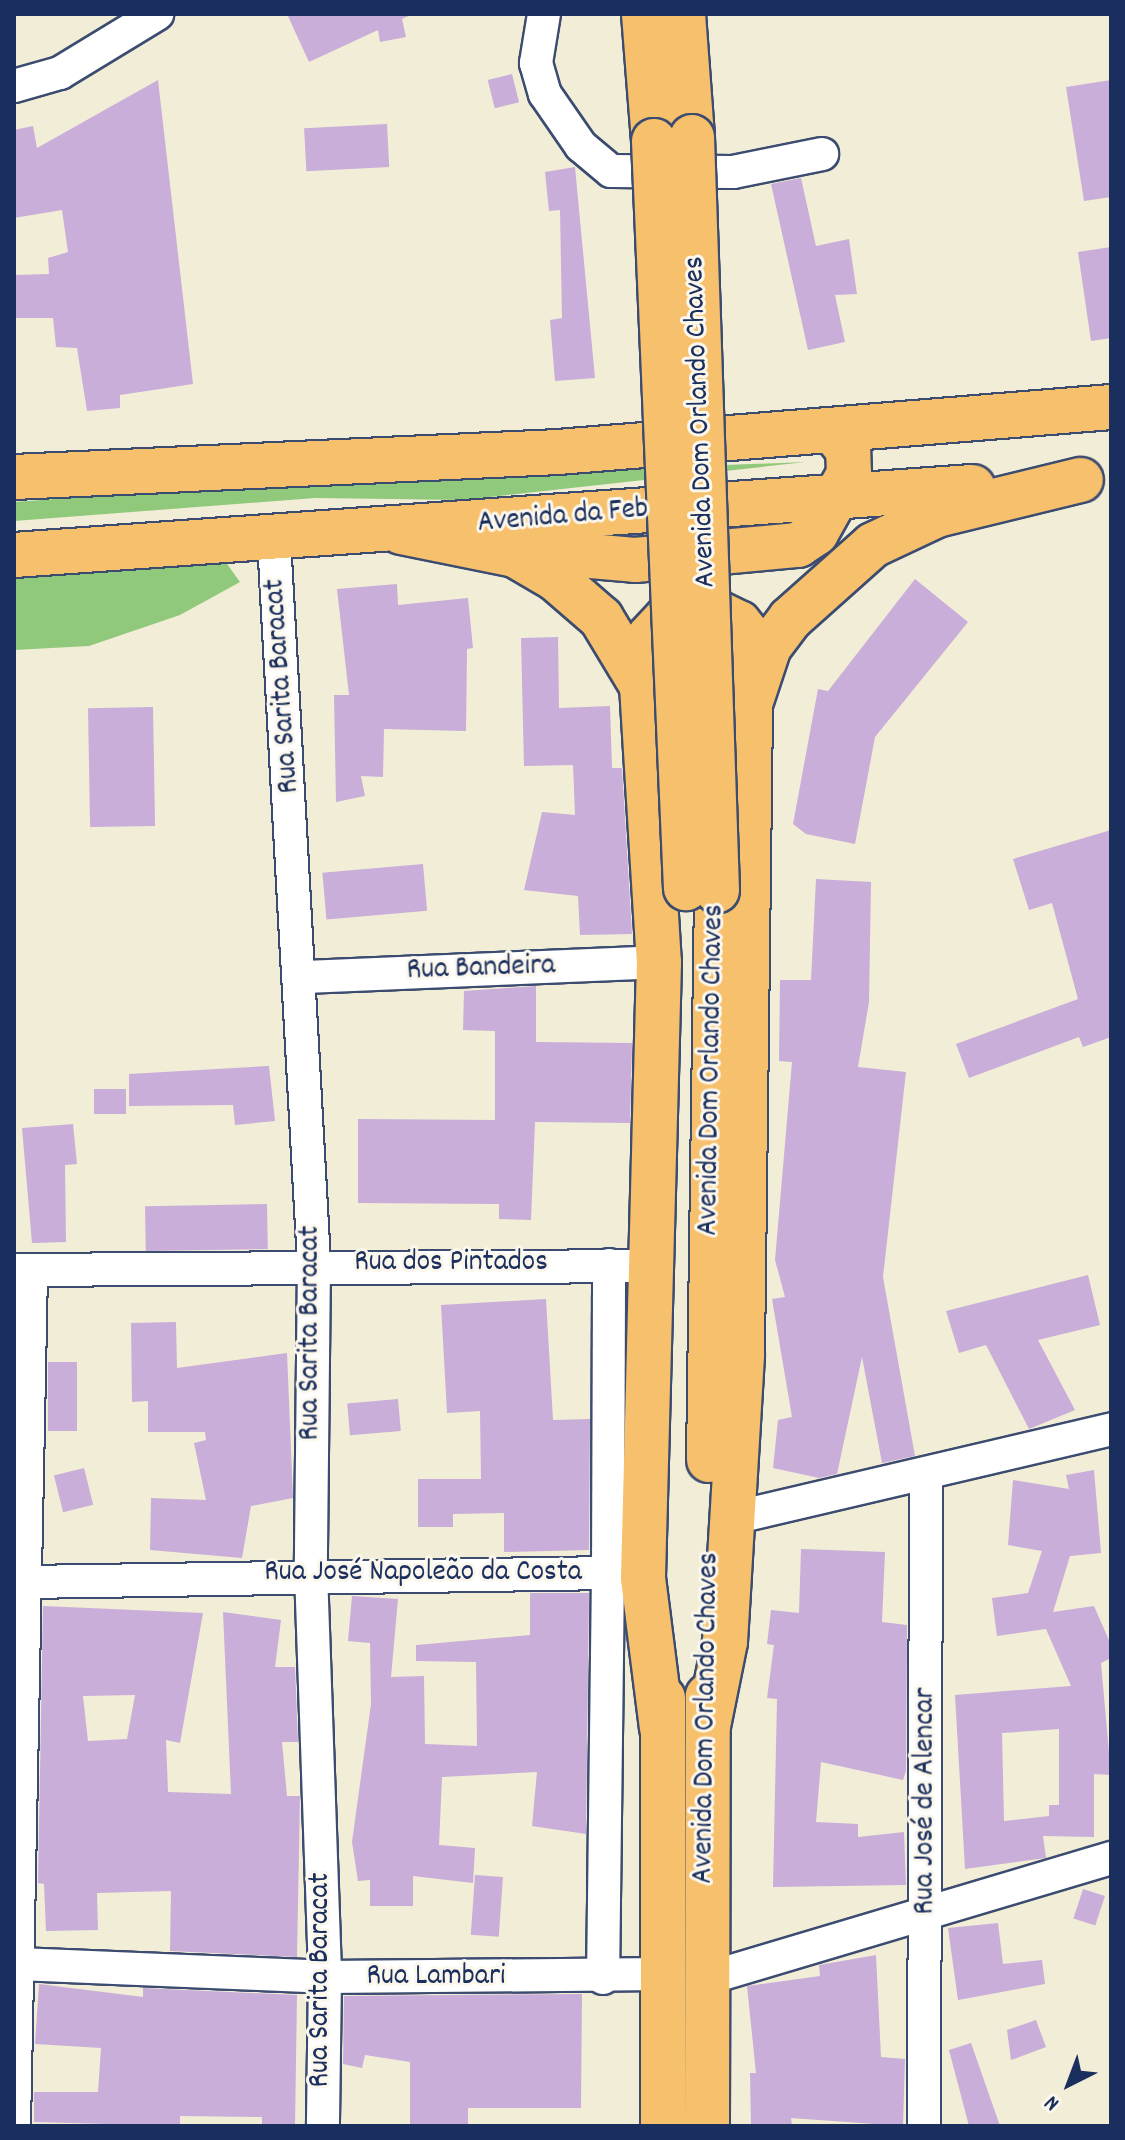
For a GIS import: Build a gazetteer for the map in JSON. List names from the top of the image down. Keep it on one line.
{"streets":{"main road":["Avenida Dom Orlando Chaves","Avenida da Feb"],"street":["Rua Sarita Baracat","Rua Bandeira","Rua dos Pintados","Rua José Napoleão da Costa","Rua José de Alencar","Rua Lambari"]},"crossings":[["Avenida Dom Orlando Chaves","Rua Lambari"],["Avenida da Feb","Rua Sarita Baracat"],["Rua Sarita Baracat","Rua Bandeira"],["Rua Sarita Baracat","Rua dos Pintados"],["Rua Sarita Baracat","Rua José Napoleão da Costa"],["Rua Sarita Baracat","Rua Lambari"],["Rua José Napoleão da Costa","Rua Lambari"]],"north":"bottom left"}
